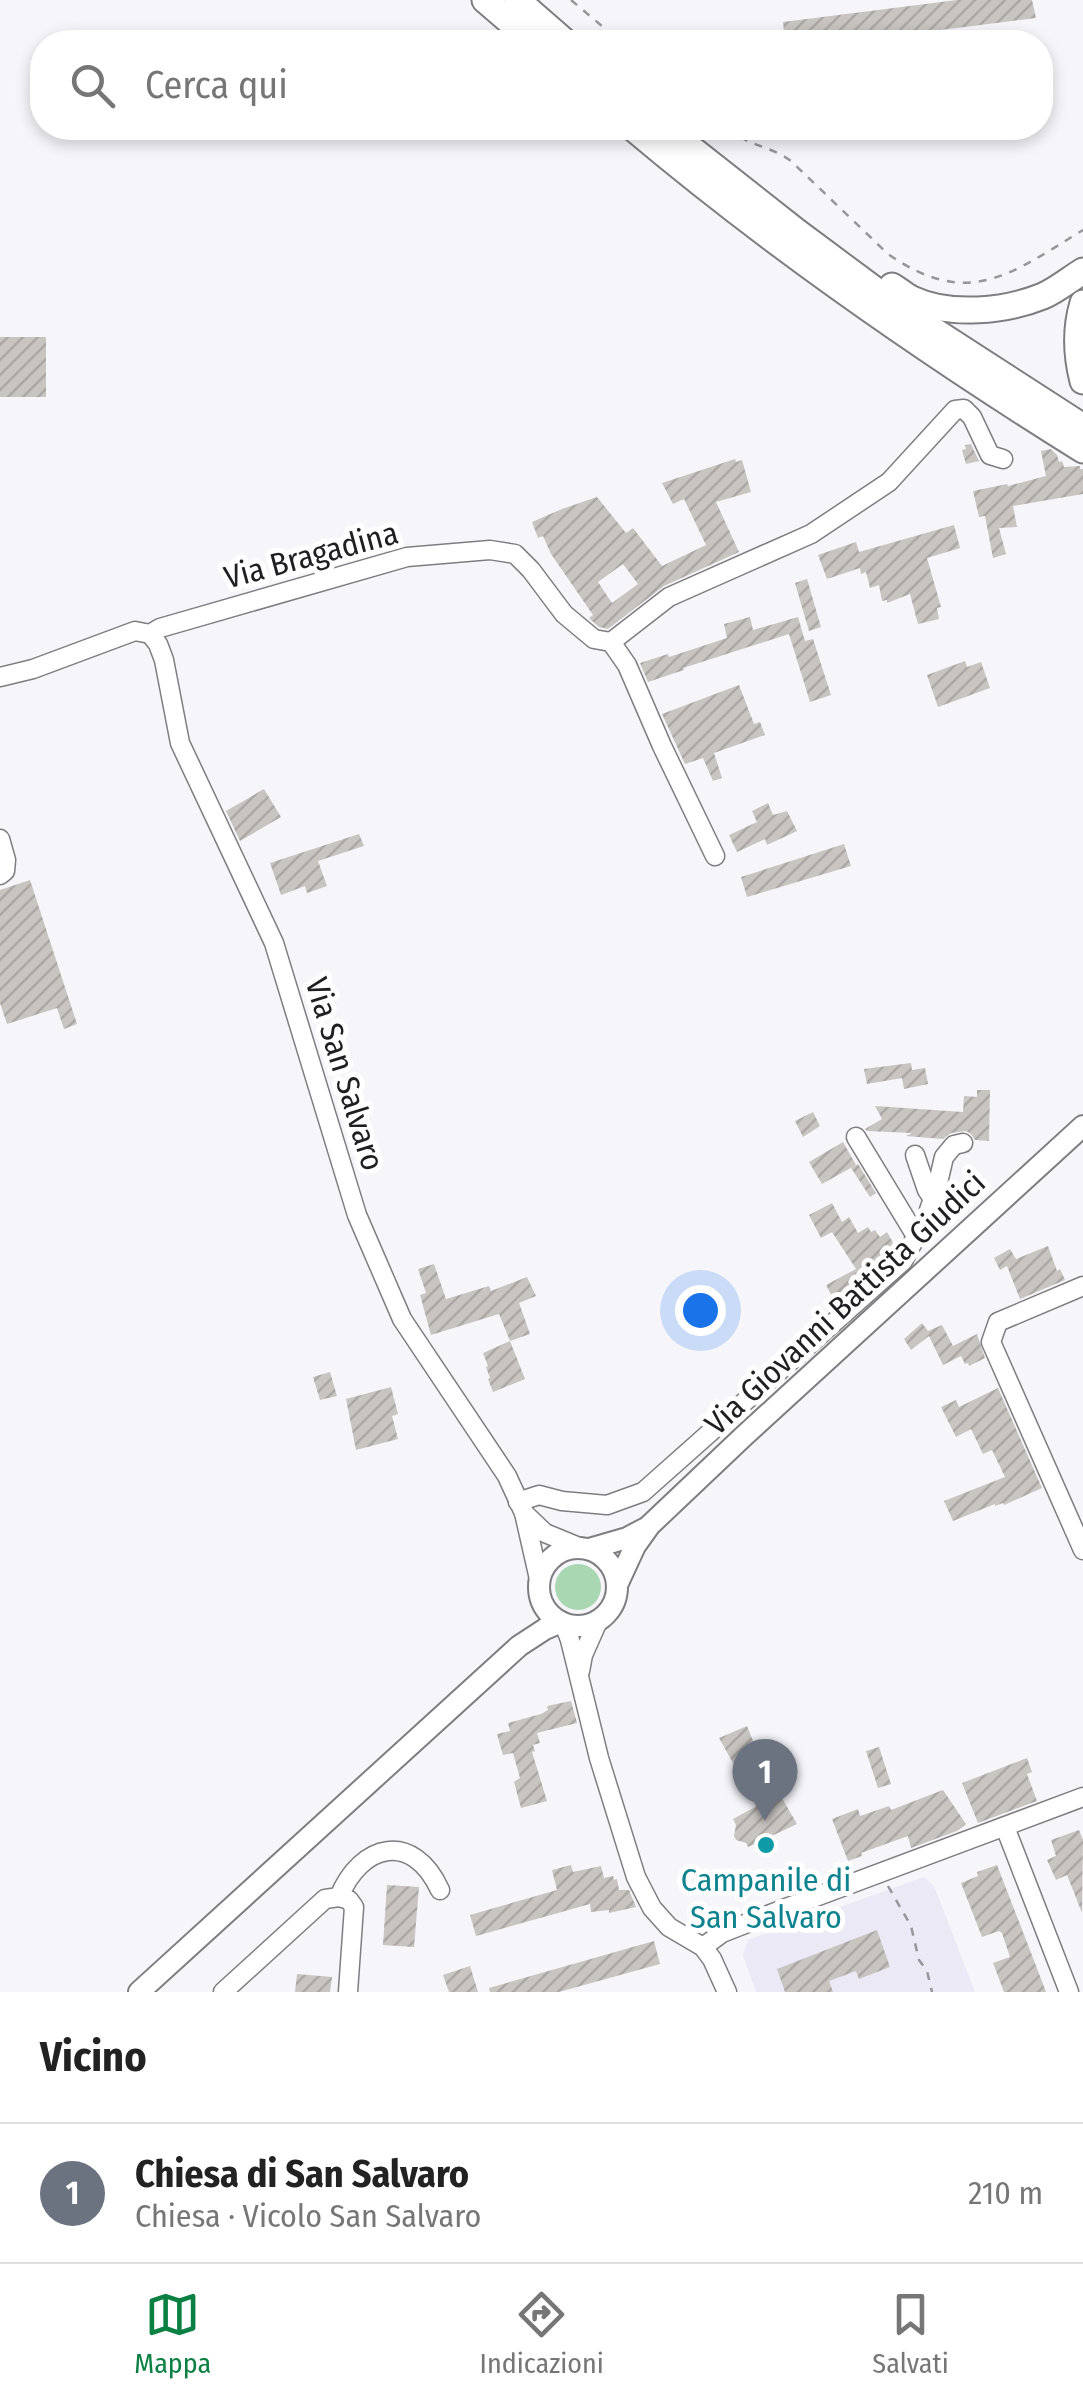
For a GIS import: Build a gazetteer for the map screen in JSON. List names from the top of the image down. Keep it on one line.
{"streets":{"main road":["Via Giovanni Battista Giudici"],"street":["Via Bragadina","Via San Salvaro"]},"crossings":[["Via Bragadina","Via San Salvaro"],["Via San Salvaro","Via Giovanni Battista Giudici"]],"places":["Campanile di San Salvaro"],"page":{"search":"Cerca qui","pins":"1","heading":"Vicino","list":[{"mark":"1","name":"Chiesa di San Salvaro","note":"Chiesa · Vicolo San Salvaro","value":"210 m"}],"nav":["Mappa","Indicazioni","Salvati"]}}
